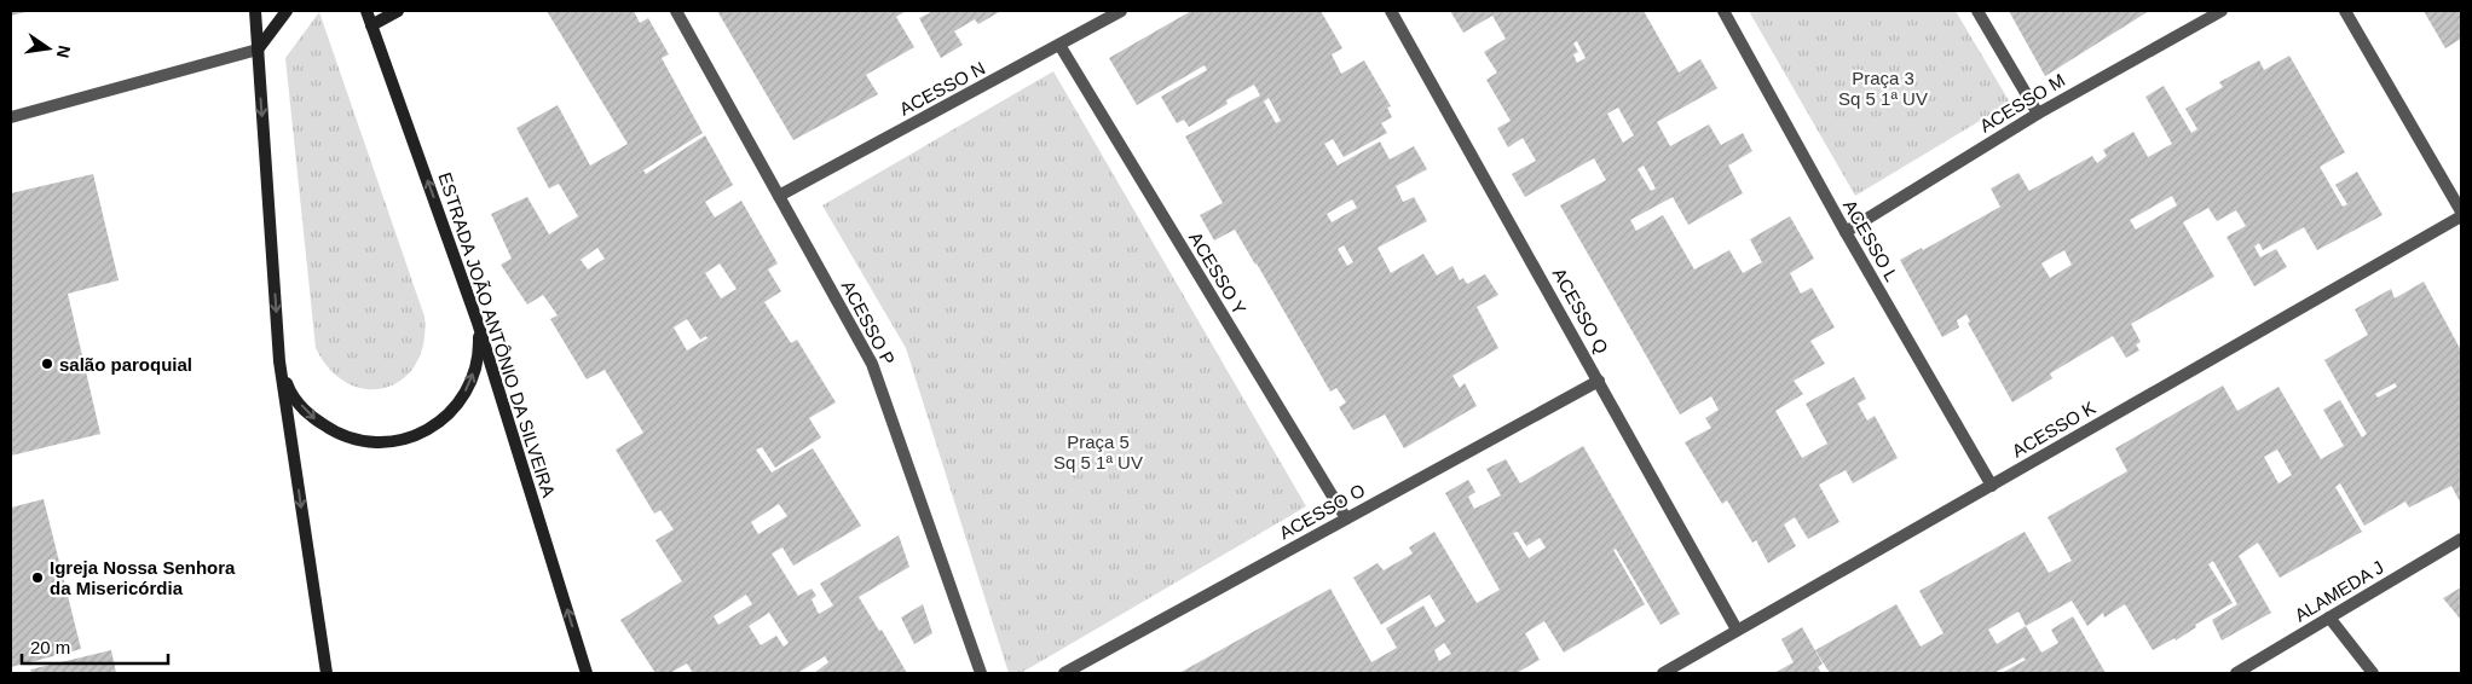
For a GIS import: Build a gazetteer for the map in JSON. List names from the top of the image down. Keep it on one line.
{"streets":{"main road":["ESTRADA JOÃO ANTÔNIO DA SILVEIRA"],"street":["ACESSO N","ACESSO M","ACESSO L","ACESSO Y","ACESSO Q","ACESSO P","ACESSO K","ACESSO O","ALAMEDA J"]},"crossings":[["ACESSO N","ACESSO Y"],["ACESSO N","ACESSO P"],["ACESSO M","ACESSO L"],["ACESSO L","ACESSO K"],["ACESSO Y","ACESSO O"],["ACESSO Q","ACESSO K"],["ACESSO Q","ACESSO O"]],"one_way":["ESTRADA JOÃO ANTÔNIO DA SILVEIRA"],"parks":["Praça 3 Sq 5 1ª UV","Praça 5 Sq 5 1ª UV"],"places":["salão paroquial","Igreja Nossa Senhora da Misericórdia"],"scale_bar":"20 m","north":"right"}
